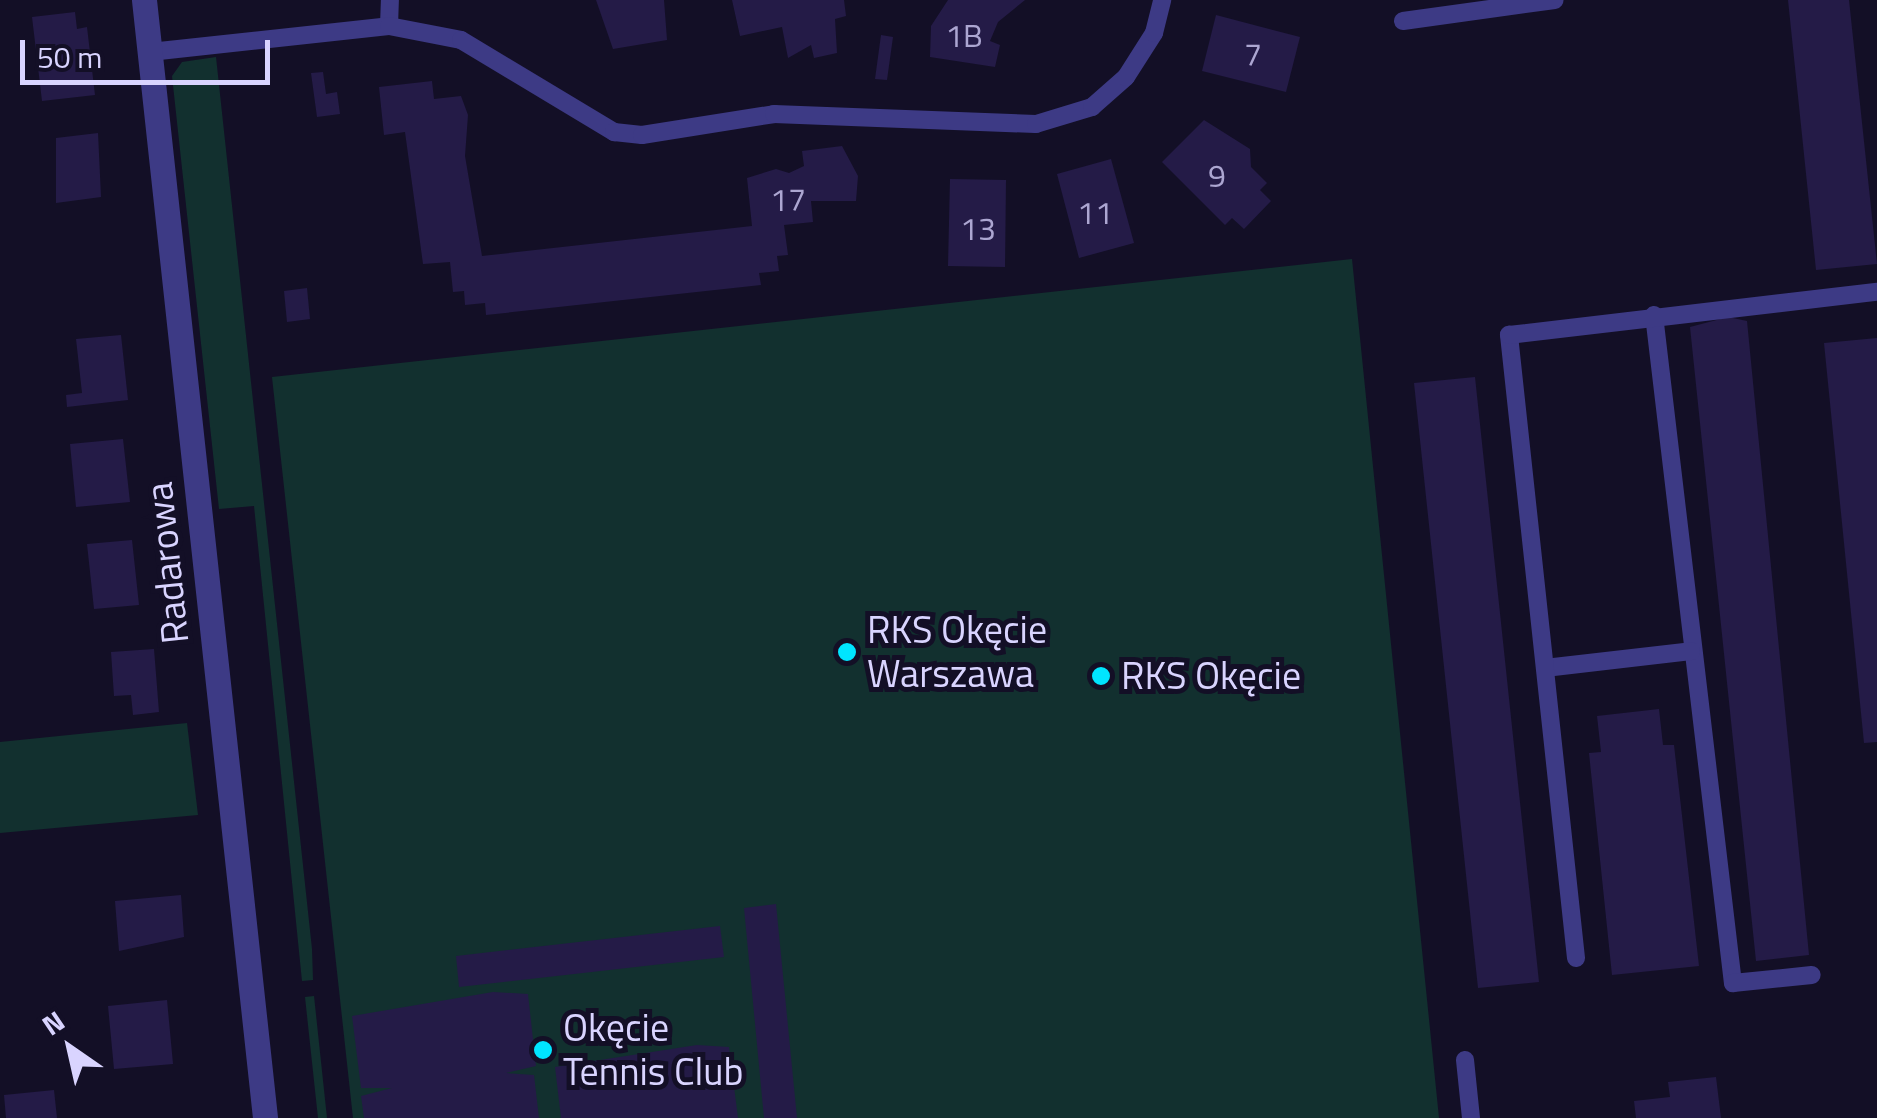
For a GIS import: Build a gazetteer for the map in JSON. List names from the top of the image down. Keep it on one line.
{"streets":{"street":["Radarowa"]},"places":["RKS Okęcie Warszawa","RKS Okęcie","Okęcie Tennis Club"],"house_numbers":["1B","7","9","17","11","13"],"scale_bar":"50 m","north":"top left"}
